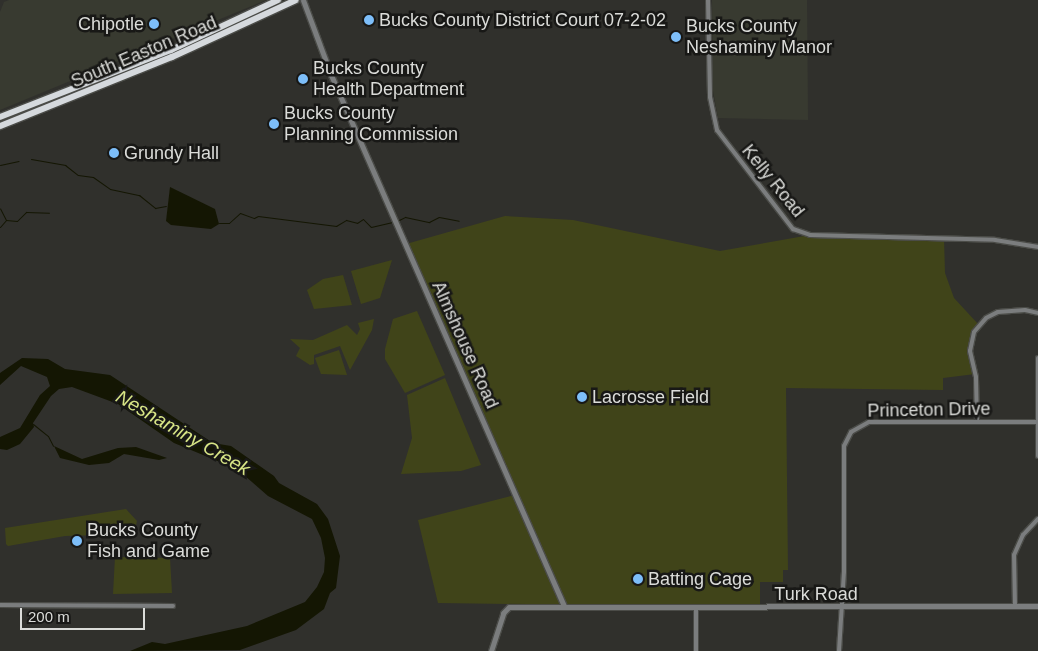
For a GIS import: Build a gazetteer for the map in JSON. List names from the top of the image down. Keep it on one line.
{"streets":{"highway":["South Easton Road"],"street":["Kelly Road","Almshouse Road","Princeton Drive","Turk Road"]},"crossings":[["Almshouse Road","Turk Road"],["Princeton Drive","Turk Road"]],"water":["Neshaminy Creek"],"places":["Bucks County District Court 07-2-02","Chipotle","Bucks County Neshaminy Manor","Bucks County Health Department","Bucks County Planning Commission","Grundy Hall","Lacrosse Field","Bucks County Fish and Game","Batting Cage"],"scale_bar":"200 m"}
